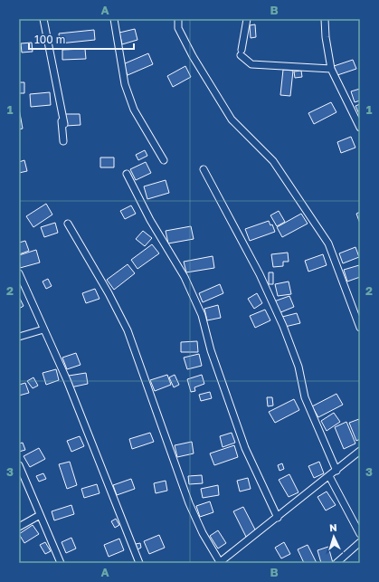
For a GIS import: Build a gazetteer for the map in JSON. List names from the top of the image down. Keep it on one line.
{"scale_bar":"100 m","north":"top","grid":{"columns":["A","B"],"rows":["1","2","3"]}}
